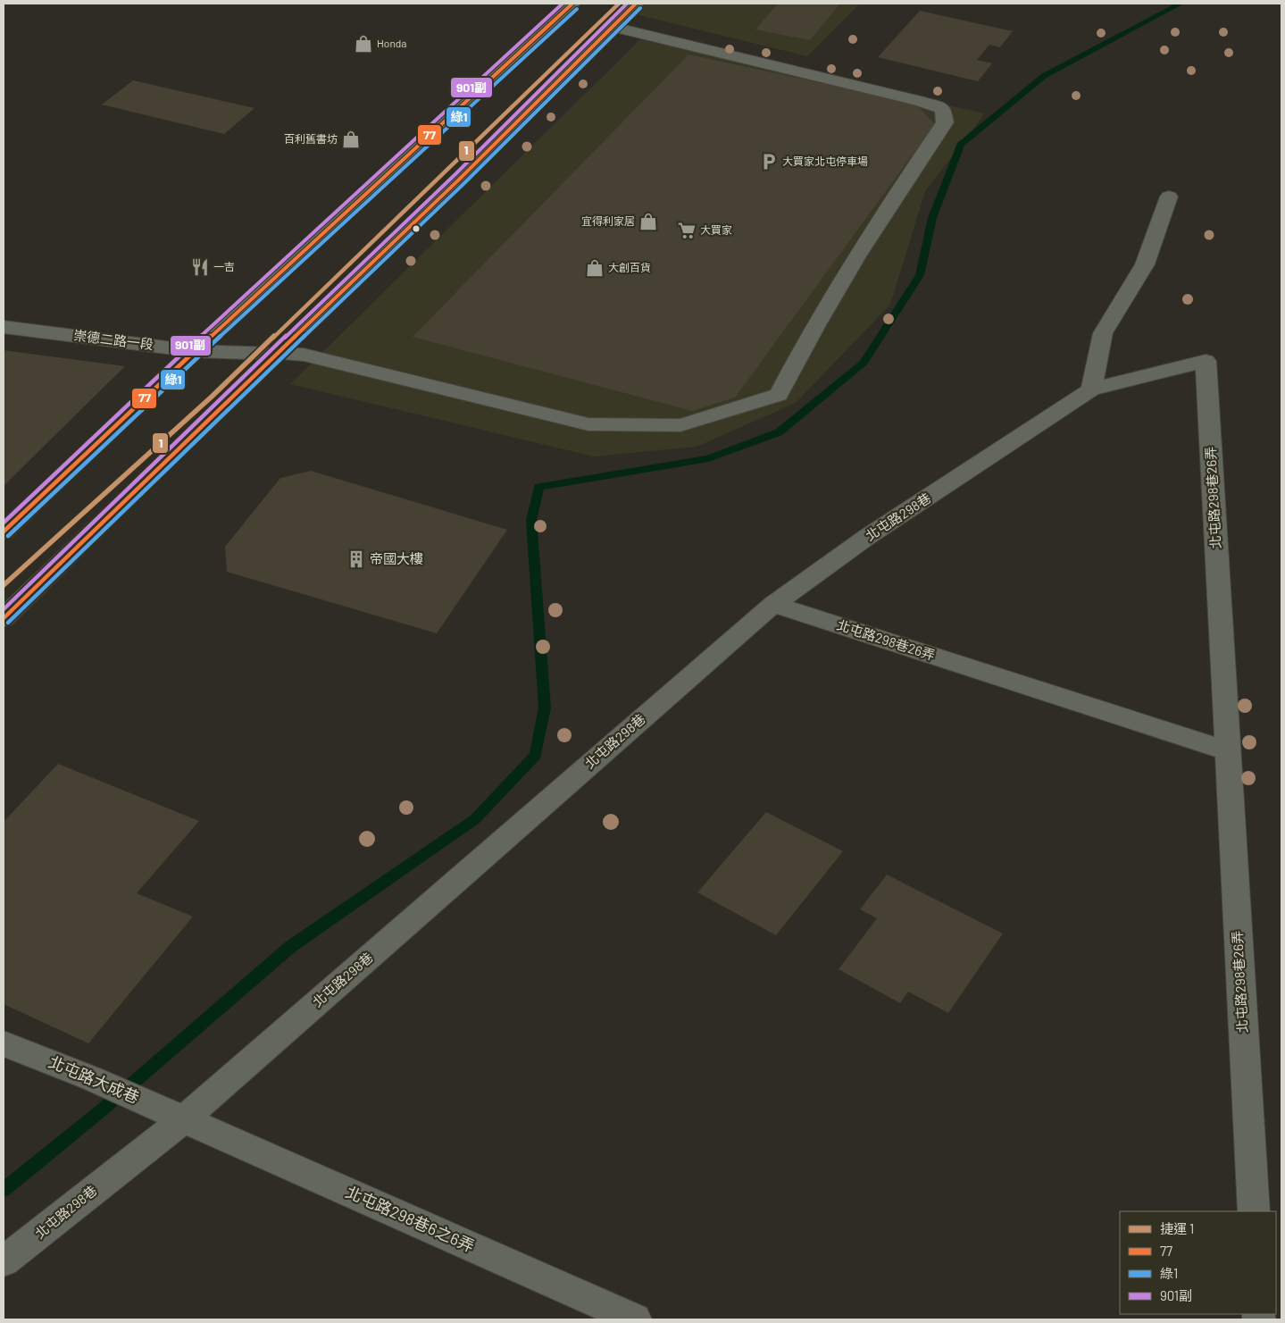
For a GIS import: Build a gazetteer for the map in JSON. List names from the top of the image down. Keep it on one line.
{"streets":{"street":["崇德二路一段","北屯路298巷26弄","北屯路298巷","北屯路大成巷","北屯路298巷6之6弄"]},"crossings":[["北屯路298巷26弄","北屯路298巷"],["北屯路298巷","北屯路大成巷"],["北屯路298巷","北屯路298巷6之6弄"],["北屯路大成巷","北屯路298巷6之6弄"]],"places":{"shop":["Honda","百利舊書坊","宜得利家居","大創百貨"],"parking":["大買家北屯停車場"],"supermarket":["大買家"],"restaurant":["一吉"],"building":["帝國大樓"]},"lines":["metro line 1","transit line 77","transit line 901副","transit line 綠1"],"legend":["捷運 1","77","綠1","901副"]}
